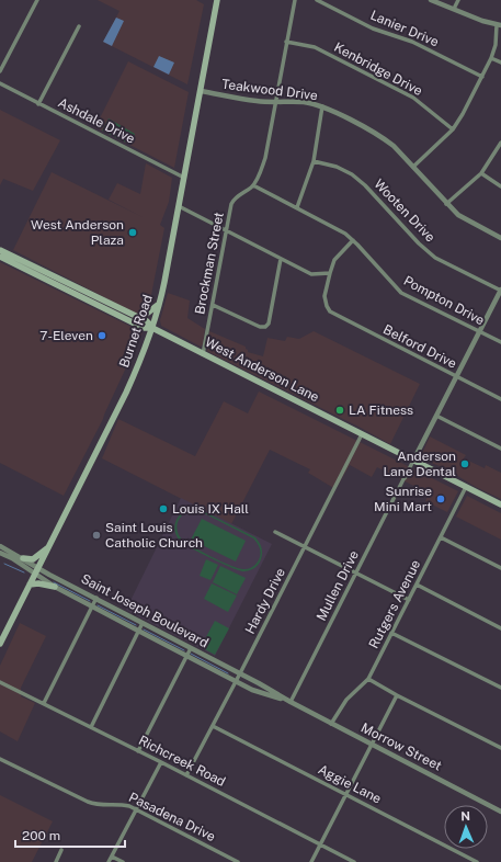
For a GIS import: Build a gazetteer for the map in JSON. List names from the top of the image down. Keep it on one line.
{"streets":{"main road":["Burnet Road","West Anderson Lane"],"street":["Lanier Drive","Kenbridge Drive","Teakwood Drive","Ashdale Drive","Wooten Drive","Brockman Street","Pompton Drive","Belford Drive","Mullen Drive","Hardy Drive","Rutgers Avenue","Saint Joseph Boulevard","Morrow Street","Richcreek Road","Aggie Lane","Pasadena Drive"]},"crossings":[["Teakwood Drive","Burnet Road"],["Ashdale Drive","Burnet Road"],["Wooten Drive","Mullen Drive"],["Brockman Street","Pompton Drive"],["Brockman Street","West Anderson Lane"],["Pompton Drive","Mullen Drive"],["Burnet Road","West Anderson Lane"],["Burnet Road","Saint Joseph Boulevard"],["Belford Drive","Mullen Drive"],["West Anderson Lane","Mullen Drive"],["West Anderson Lane","Hardy Drive"],["West Anderson Lane","Rutgers Avenue"],["Mullen Drive","Morrow Street"],["Hardy Drive","Saint Joseph Boulevard"],["Hardy Drive","Morrow Street"],["Hardy Drive","Richcreek Road"],["Hardy Drive","Aggie Lane"],["Rutgers Avenue","Morrow Street"],["Saint Joseph Boulevard","Morrow Street"]],"places":["West Anderson Plaza","7-Eleven","LA Fitness","Anderson Lane Dental","Sunrise Mini Mart","Louis IX Hall","Saint Louis Catholic Church"],"scale_bar":"200 m","north":"top"}
